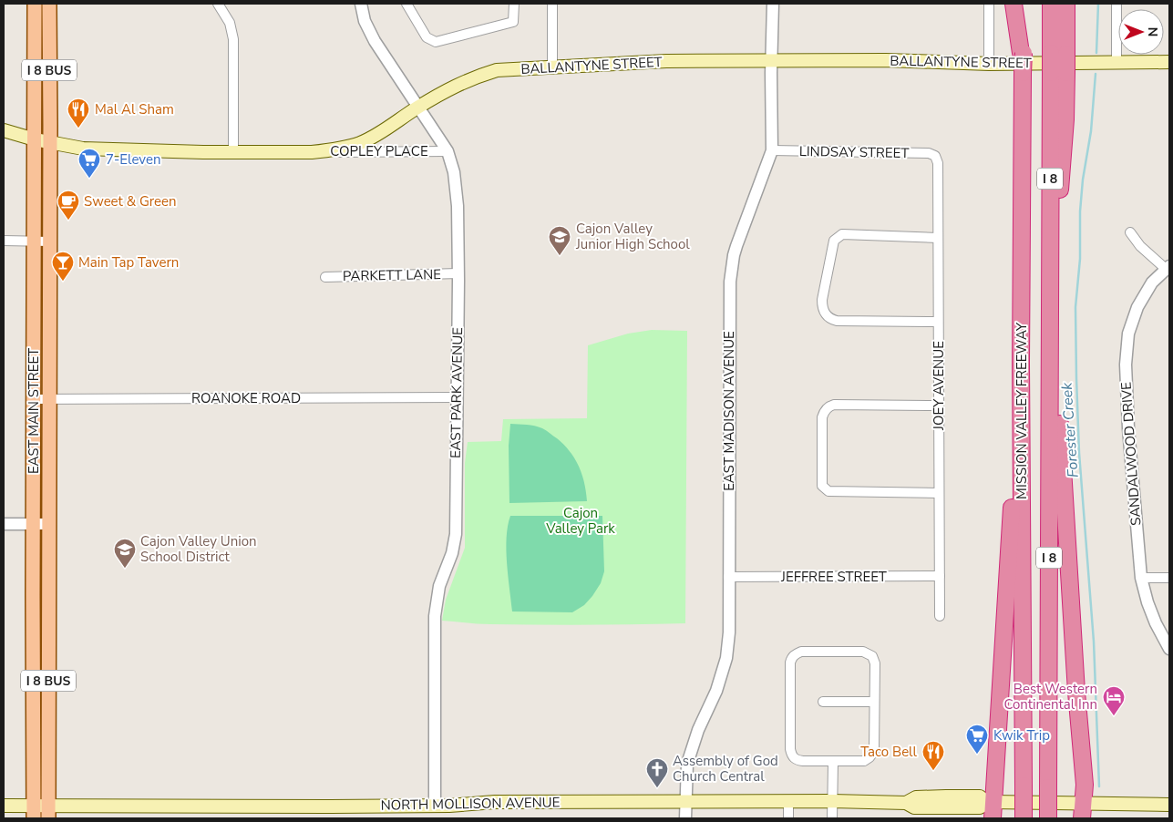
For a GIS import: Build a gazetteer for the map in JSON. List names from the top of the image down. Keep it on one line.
{"streets":{"highway":["I 8","MISSION VALLEY FREEWAY"],"main road":["BALLANTYNE STREET","I 8 BUS","EAST MAIN STREET","NORTH MOLLISON AVENUE"],"street":["COPLEY PLACE","LINDSAY STREET","PARKETT LANE","JOEY AVENUE","EAST PARK AVENUE","ROANOKE ROAD","EAST MADISON AVENUE","SANDALWOOD DRIVE","JEFFREE STREET"]},"crossings":[["BALLANTYNE STREET","COPLEY PLACE"],["BALLANTYNE STREET","EAST PARK AVENUE"],["BALLANTYNE STREET","EAST MAIN STREET"],["BALLANTYNE STREET","EAST MADISON AVENUE"],["COPLEY PLACE","EAST PARK AVENUE"],["LINDSAY STREET","JOEY AVENUE"],["LINDSAY STREET","EAST MADISON AVENUE"],["PARKETT LANE","EAST PARK AVENUE"],["JOEY AVENUE","JEFFREE STREET"],["EAST PARK AVENUE","ROANOKE ROAD"],["EAST PARK AVENUE","NORTH MOLLISON AVENUE"],["ROANOKE ROAD","EAST MAIN STREET"],["EAST MAIN STREET","NORTH MOLLISON AVENUE"],["EAST MADISON AVENUE","JEFFREE STREET"],["EAST MADISON AVENUE","NORTH MOLLISON AVENUE"]],"water":["Forester Creek"],"parks":["Cajon Valley Park"],"places":{"restaurant":["Mal Al Sham","Taco Bell"],"supermarket":["7-Eleven","Kwik Trip"],"cafe":["Sweet & Green"],"school or university":["Cajon Valley Junior High School","Cajon Valley Union School District"],"bar":["Main Tap Tavern"],"hotel":["Best Western Continental Inn"],"church":["Assembly of God Church Central"]},"north":"right"}
